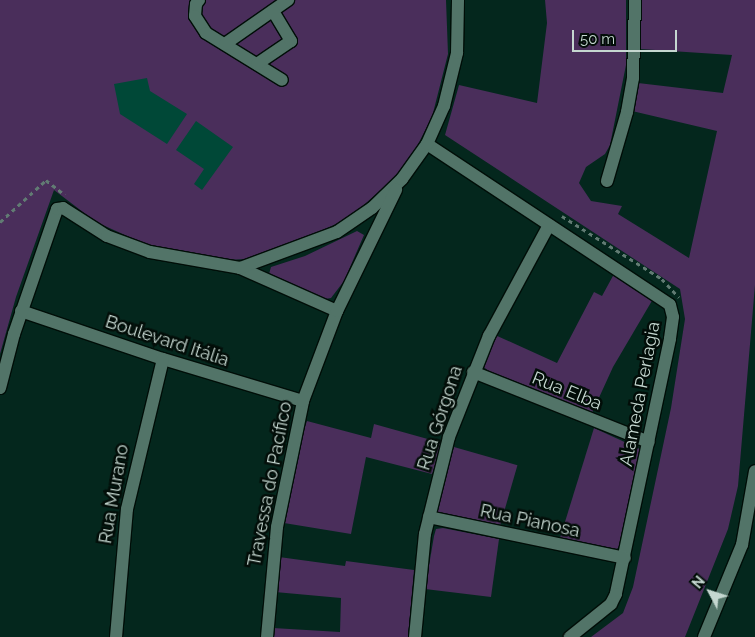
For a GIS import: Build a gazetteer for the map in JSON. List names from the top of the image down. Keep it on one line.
{"streets":{"street":["Boulevard Itália","Rua Elba","Alameda Perlagia","Rua Górgona","Travessa do Pacífico","Rua Murano","Rua Pianosa"]},"crossings":[["Boulevard Itália","Travessa do Pacífico"],["Boulevard Itália","Rua Murano"],["Rua Elba","Alameda Perlagia"],["Rua Elba","Rua Górgona"],["Alameda Perlagia","Rua Górgona"],["Alameda Perlagia","Rua Pianosa"],["Rua Górgona","Rua Pianosa"]],"scale_bar":"50 m","north":"top left"}
